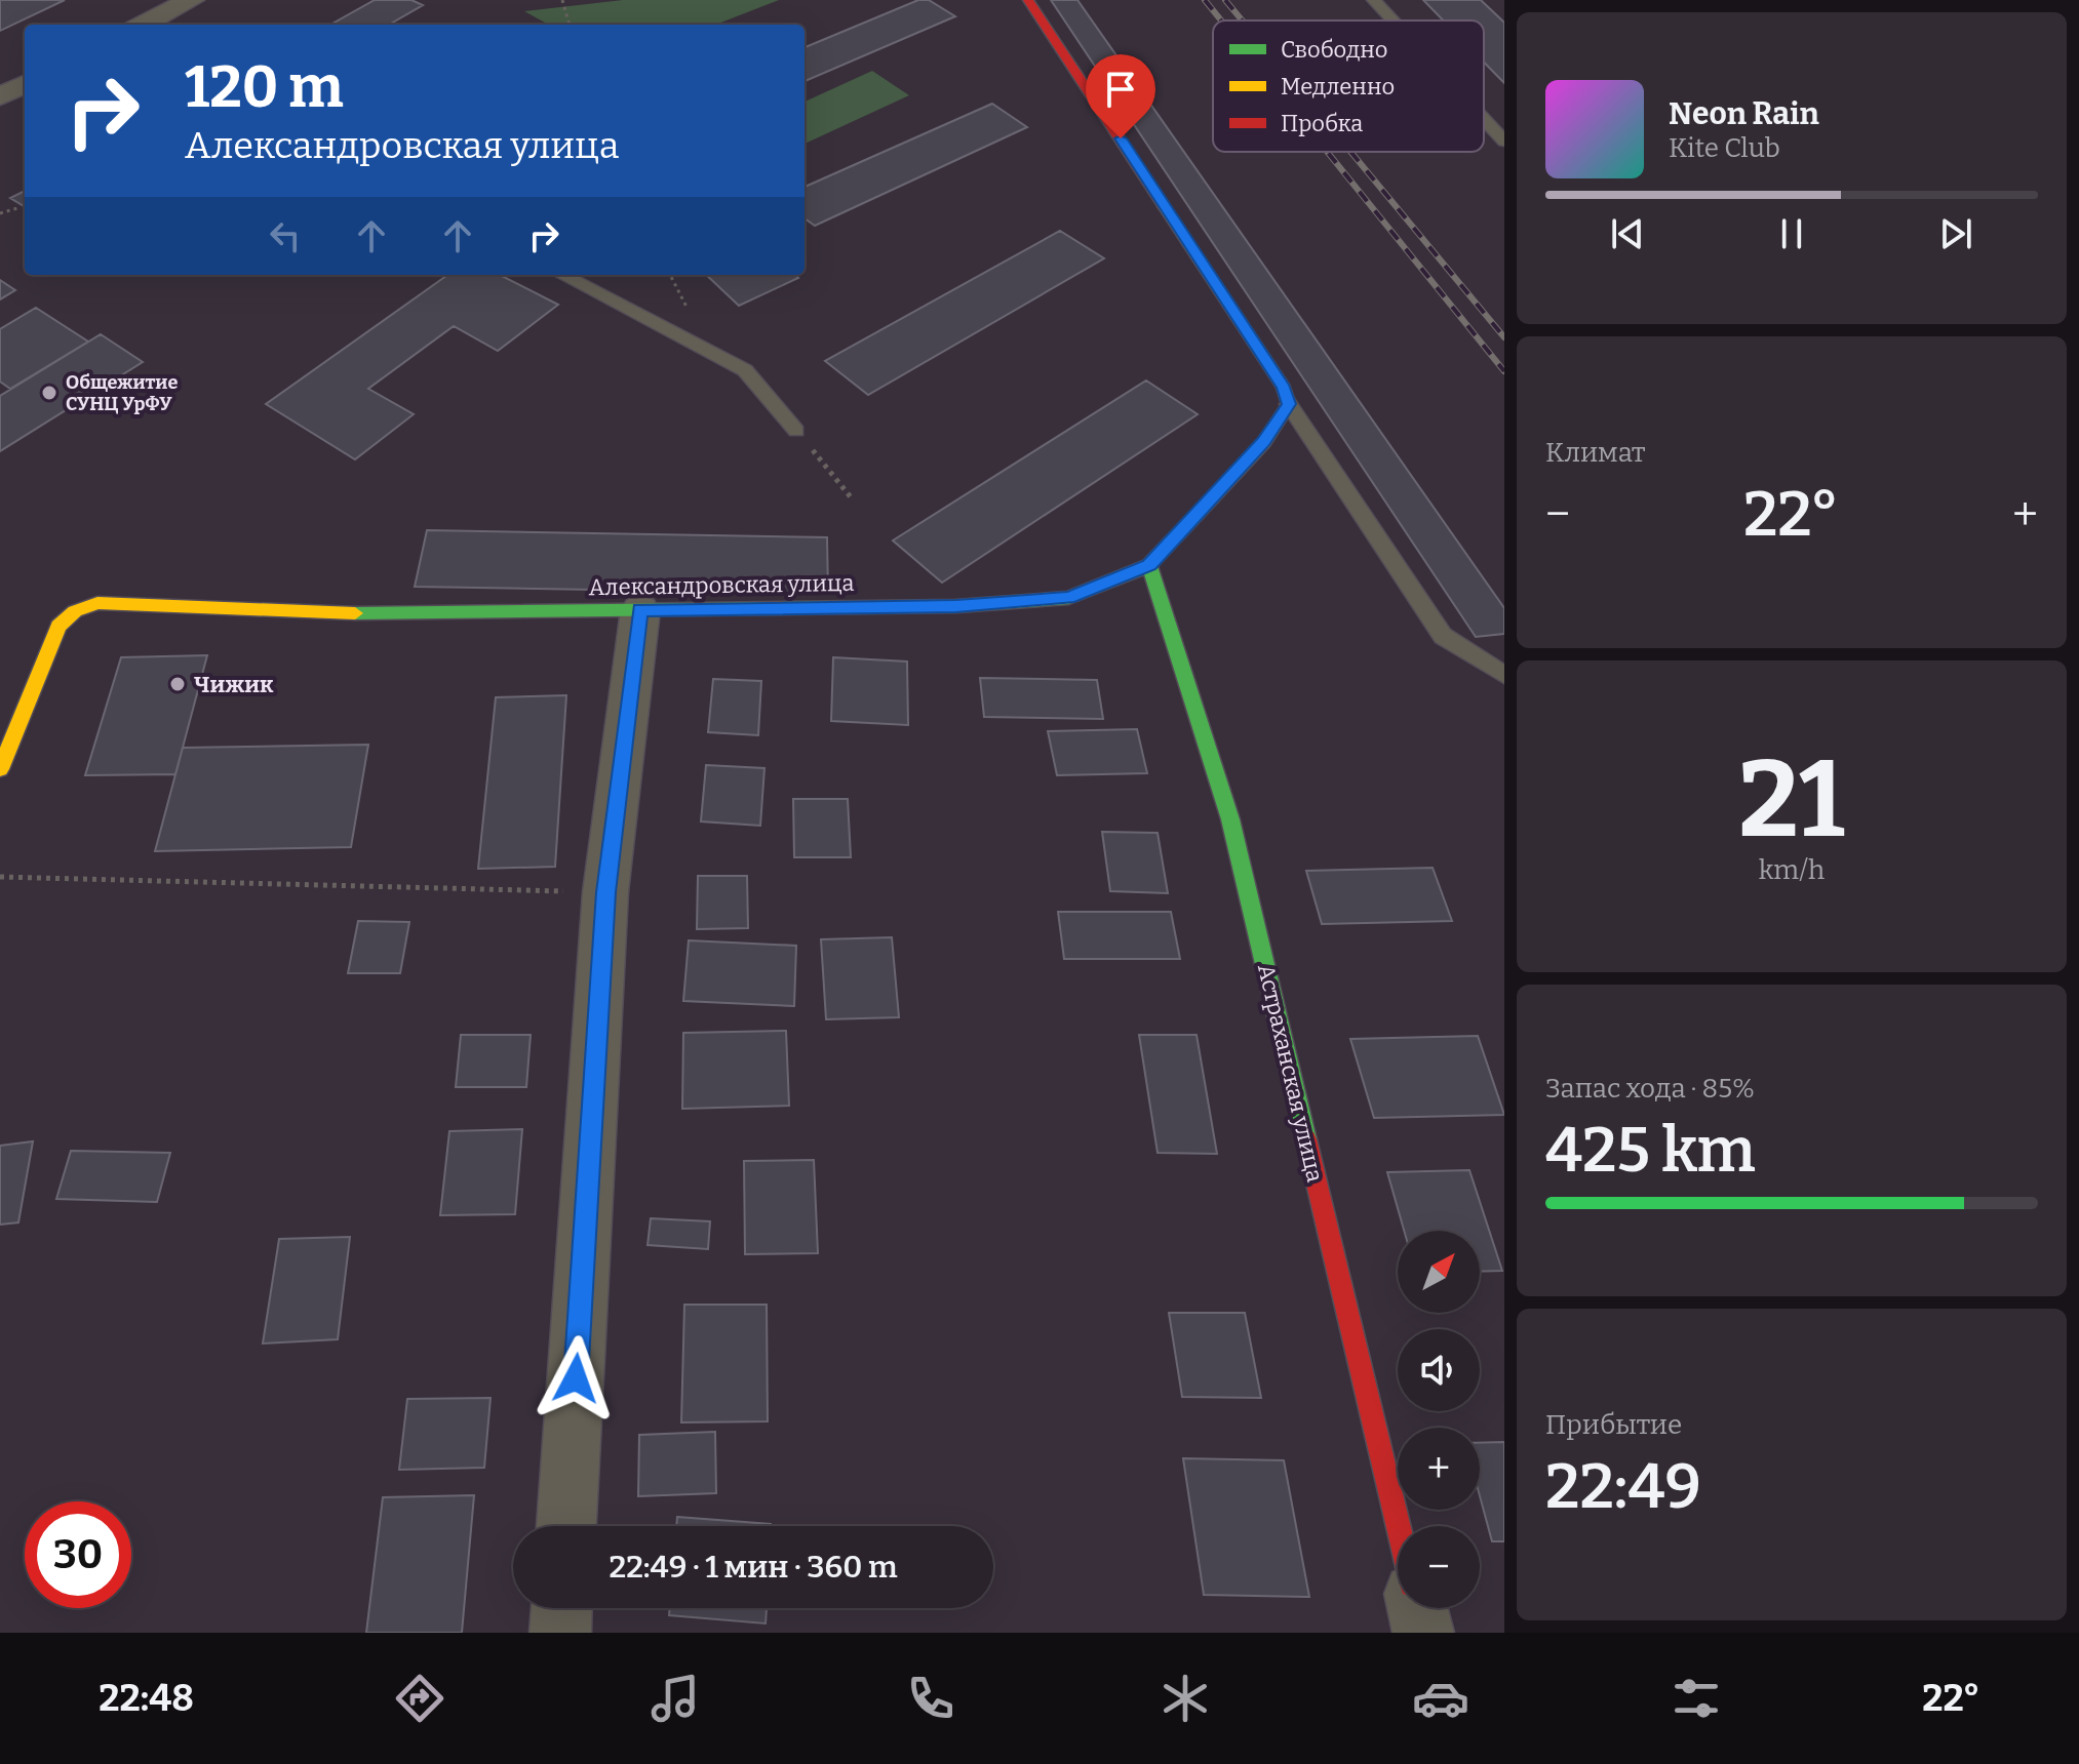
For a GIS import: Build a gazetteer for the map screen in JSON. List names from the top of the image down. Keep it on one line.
{"streets":{"street":["Александровская улица","Астраханская улица"]},"crossings":[["Александровская улица","Астраханская улица"]],"places":["Общежитие СУНЦ УрФУ","Чижик"],"legend":["Свободно","Медленно","Пробка"],"north":"top right","page":{"turn":["120 m","Александровская улица"],"song":["Neon Rain","Kite Club"],"tile":["Климат",["21","km/h"],["Запас хода · 85%","425 km"],["Прибытие","22:49"]],"heat":["−","22°","+"],"map_buttons":["+","−"],"limit":"30","trip":"22:49 · 1 мин · 360 m","tabs":["22:48","22°"]}}
